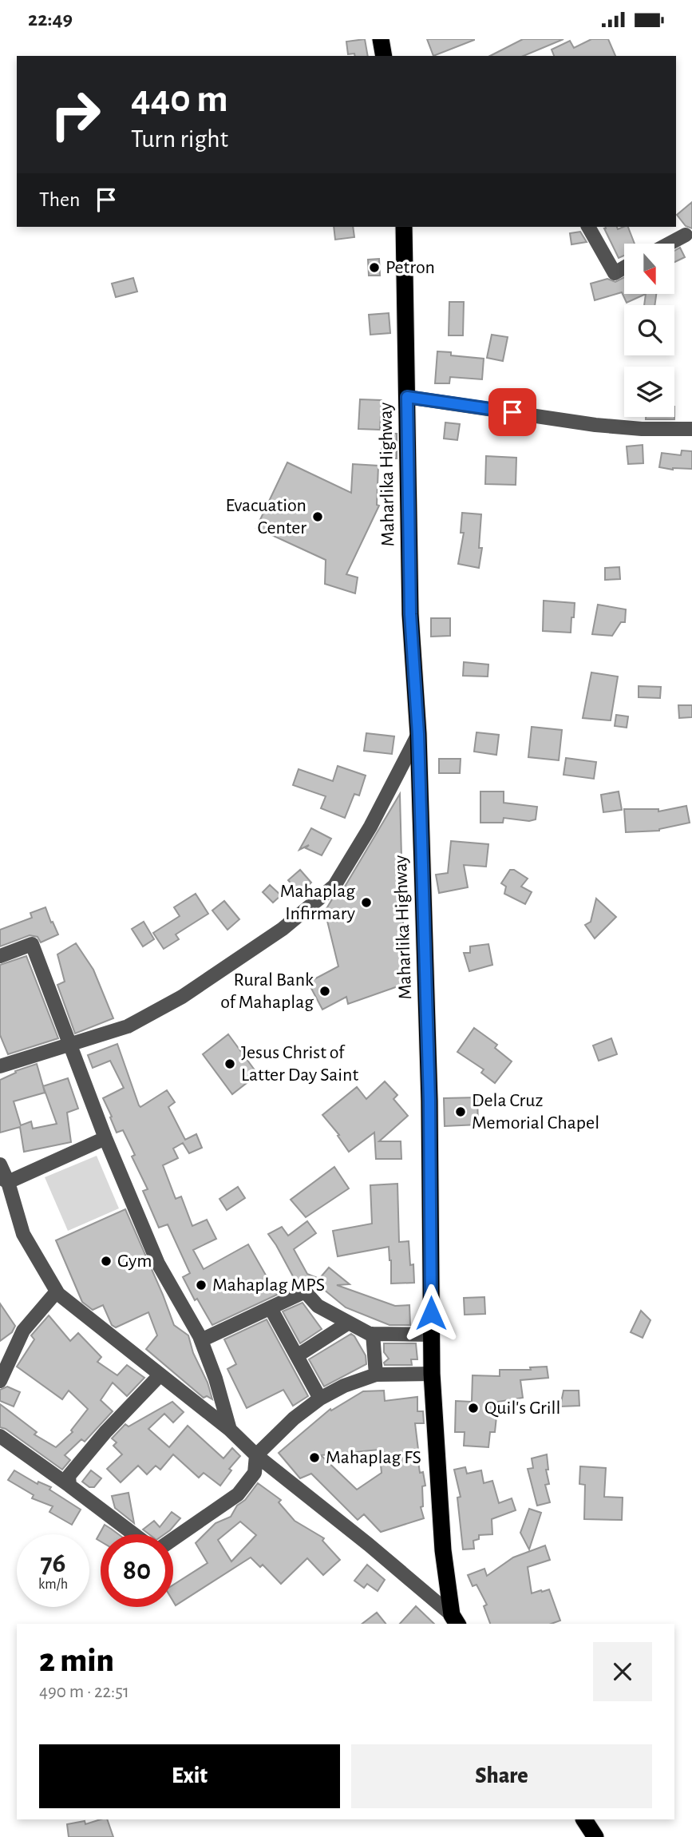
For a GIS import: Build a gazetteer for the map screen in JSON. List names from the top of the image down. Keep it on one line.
{"streets":{"highway":["Maharlika Highway"]},"places":["Petron","Evacuation Center","Mahaplag Infirmary","Rural Bank of Mahaplag","Jesus Christ of Latter Day Saint","Dela Cruz Memorial Chapel","Gym","Mahaplag MPS","Quil's Grill","Mahaplag FS"],"north":"bottom","page":{"status":"22:49","turn":["440 m","Turn right"],"then":"Then","speed":"76 km/h","limit":"80","heading":["2 min","490 m · 22:51"],"buttons":["Exit","Share"]}}
